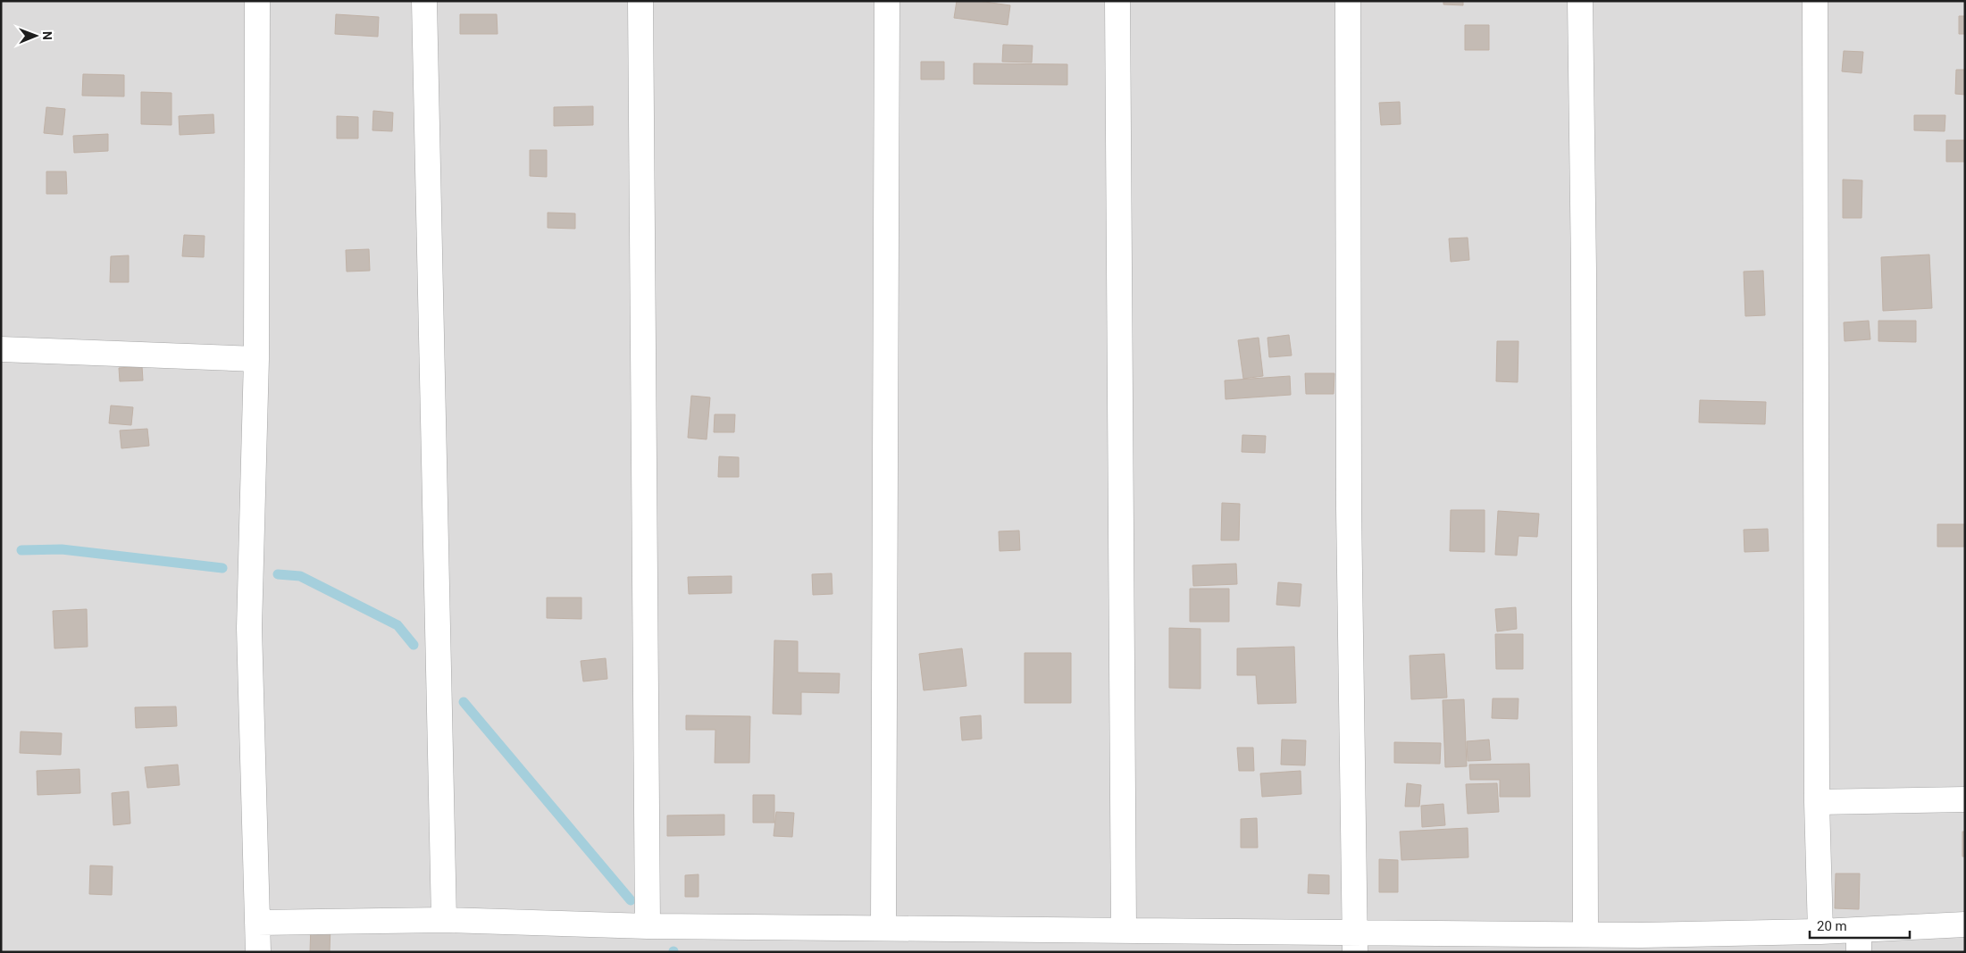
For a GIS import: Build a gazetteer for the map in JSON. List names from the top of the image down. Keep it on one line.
{"scale_bar":"20 m","north":"right"}
